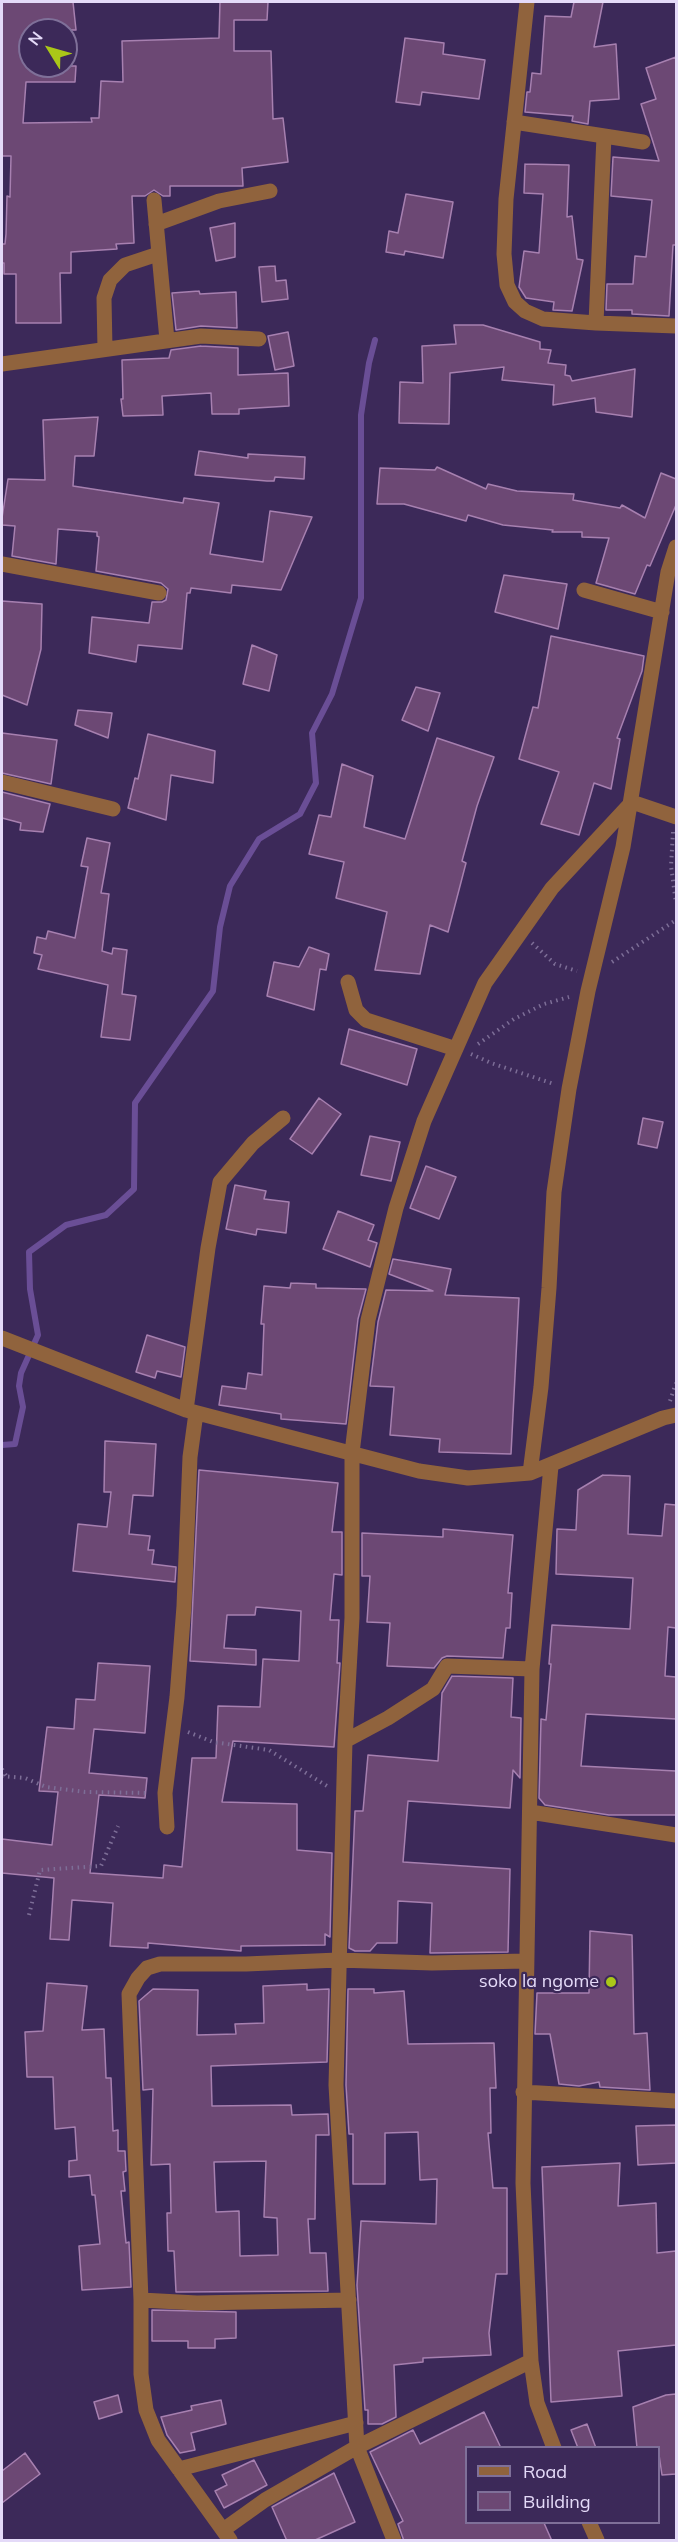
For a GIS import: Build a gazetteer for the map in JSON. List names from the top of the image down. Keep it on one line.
{"places":["soko la ngome"],"legend":["Road","Building"],"north":"top left"}
